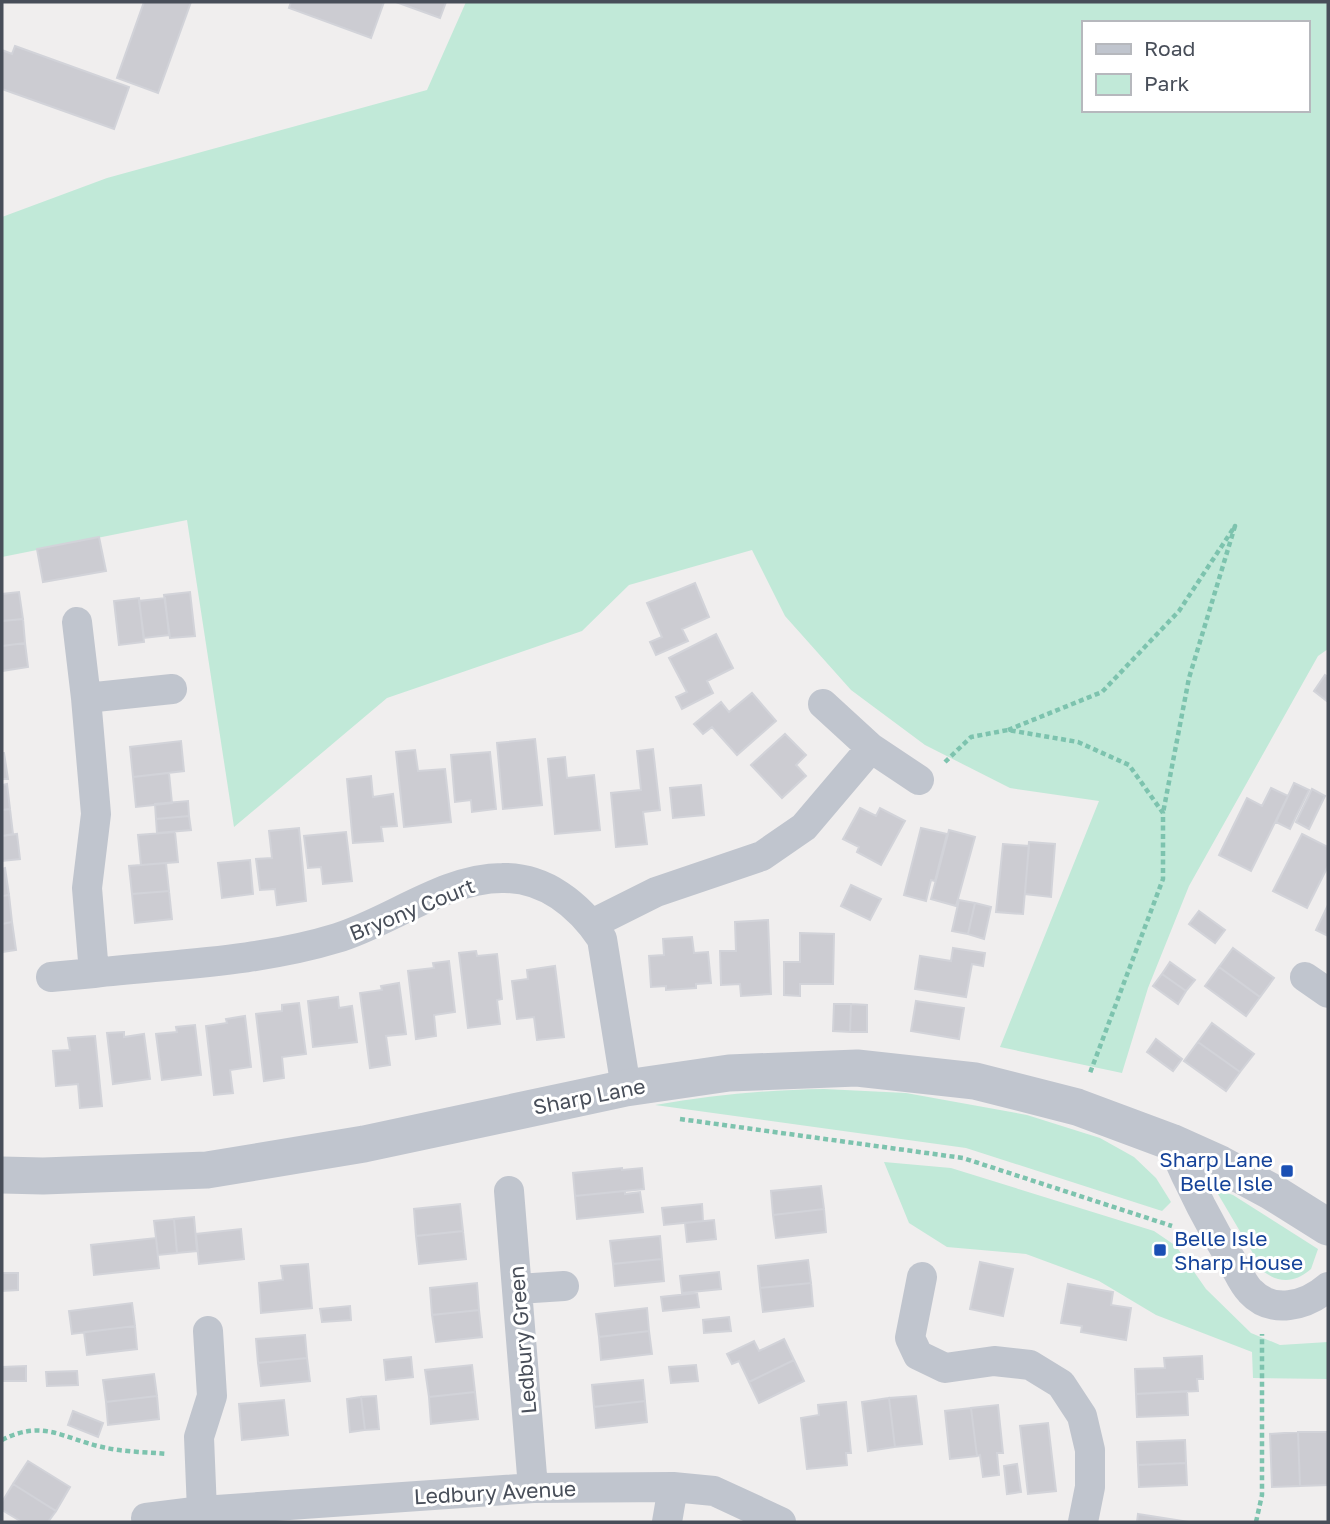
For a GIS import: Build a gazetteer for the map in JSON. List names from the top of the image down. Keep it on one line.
{"streets":{"street":["Bryony Court","Sharp Lane","Ledbury Green","Ledbury Avenue"]},"crossings":[["Bryony Court","Sharp Lane"],["Ledbury Green","Ledbury Avenue"]],"places":{"transit":["Sharp Lane Belle Isle","Belle Isle Sharp House"]},"legend":["Road","Park"]}
